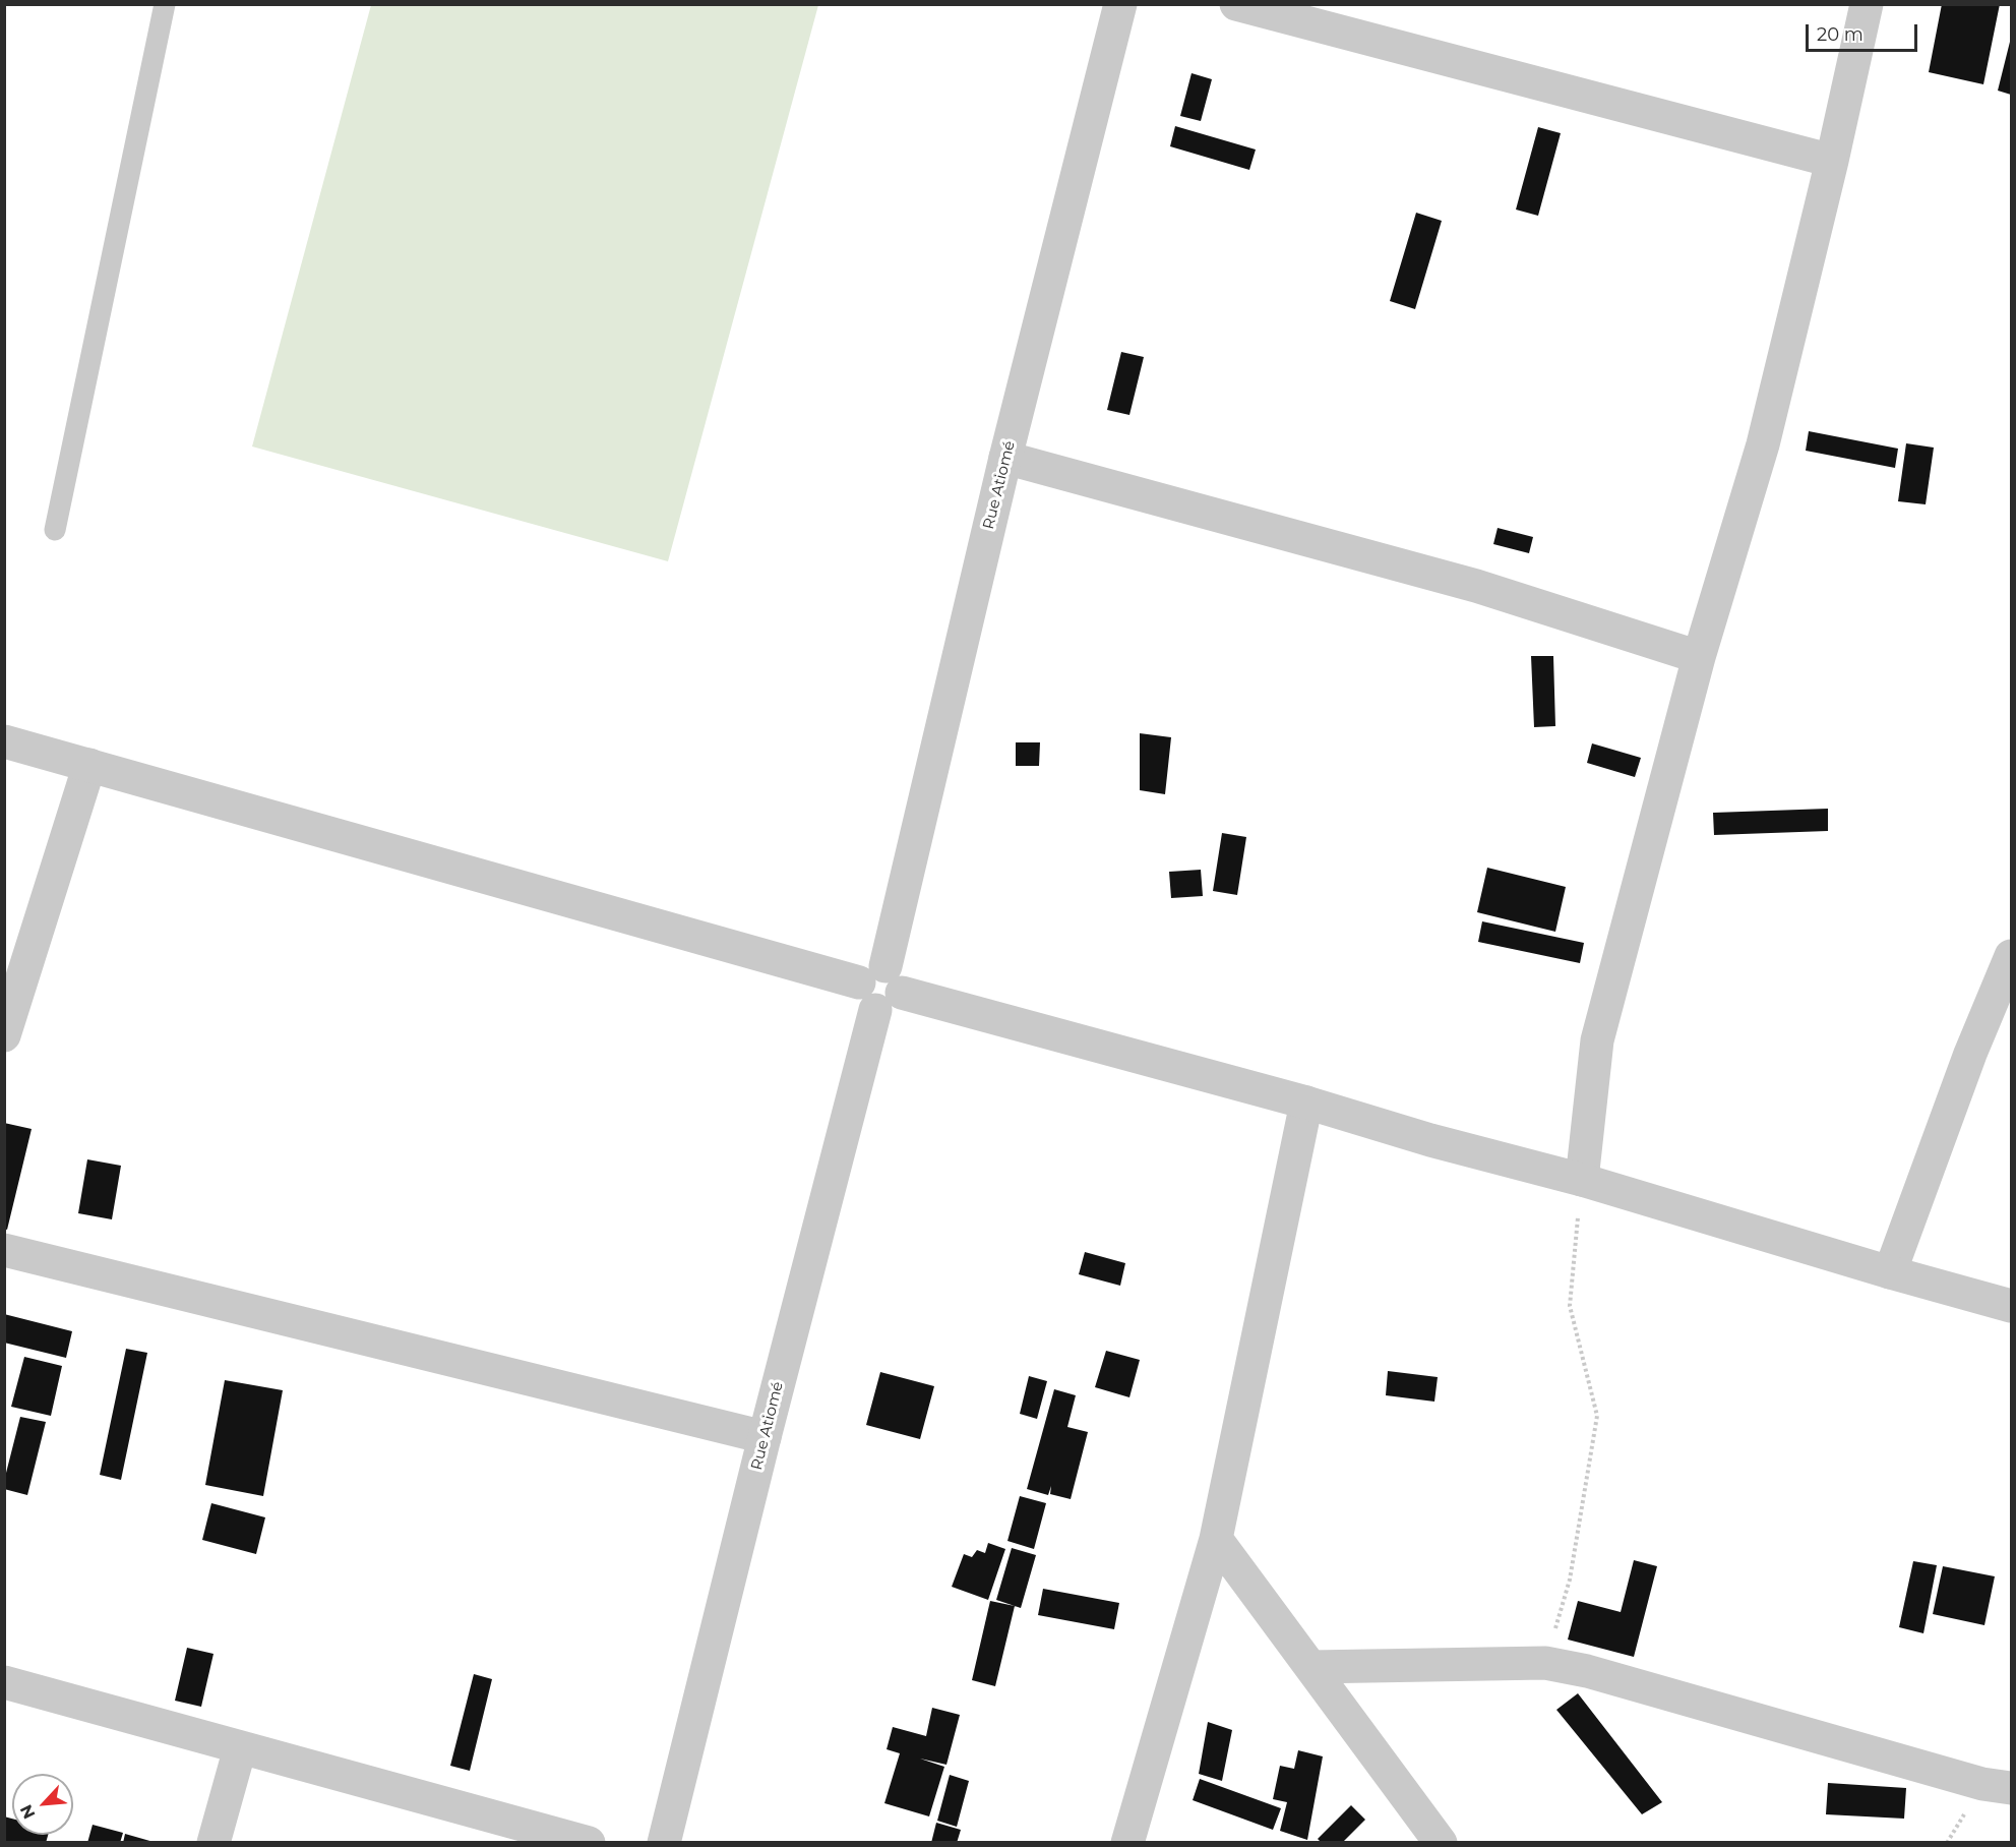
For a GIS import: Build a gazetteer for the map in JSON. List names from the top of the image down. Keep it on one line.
{"streets":{"street":["Rue Atiomé"]},"scale_bar":"20 m","north":"bottom left"}
